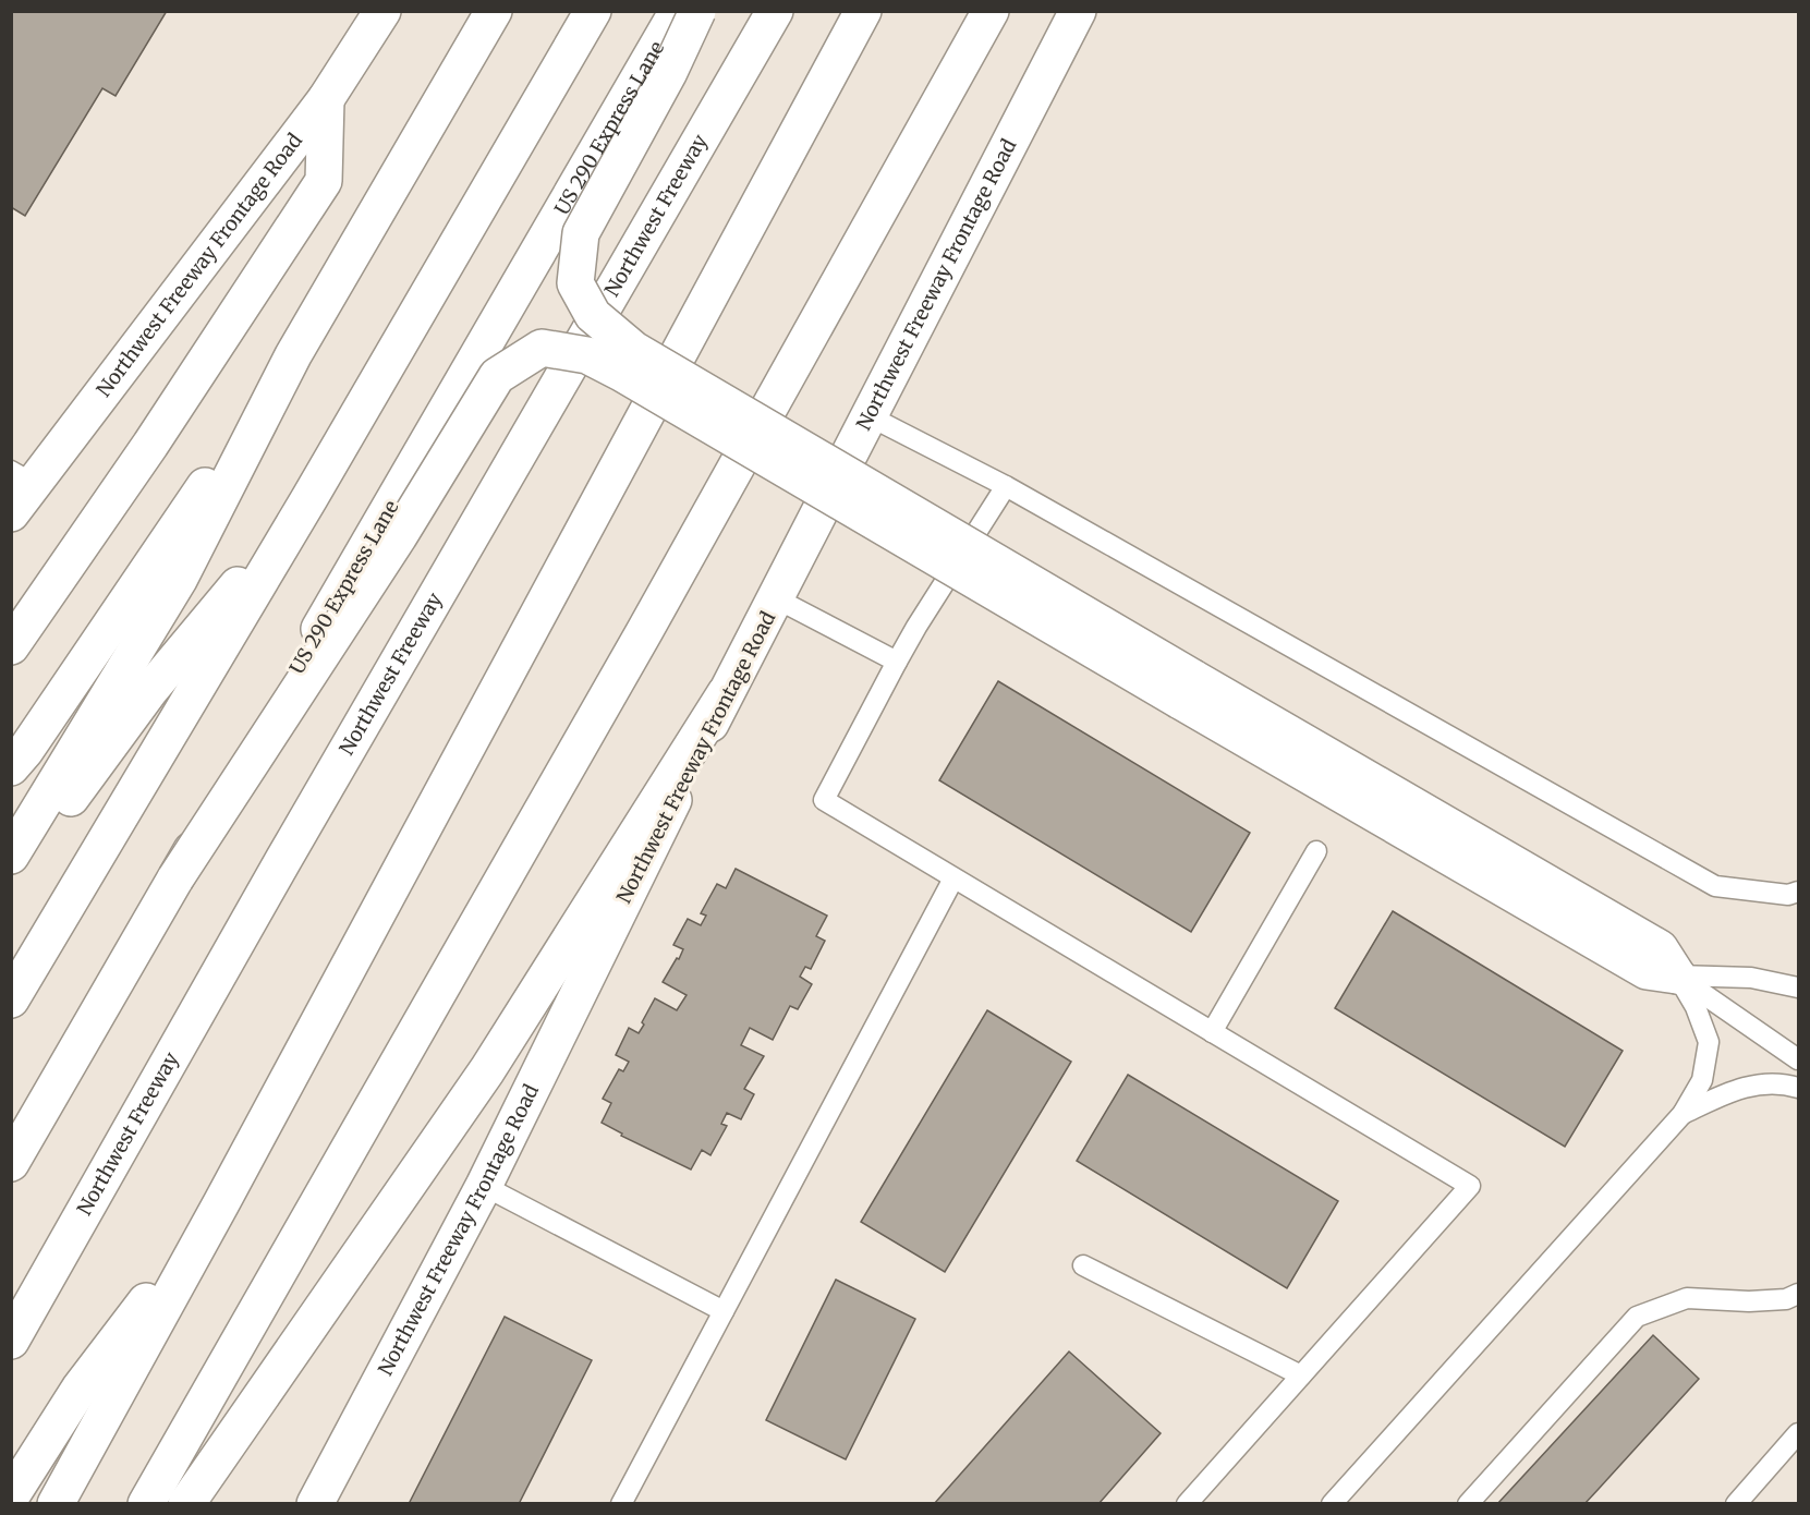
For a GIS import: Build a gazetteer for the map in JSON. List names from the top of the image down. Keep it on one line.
{"streets":{"main road":["US 290 Express Lane","Northwest Freeway","Northwest Freeway Frontage Road"]}}
